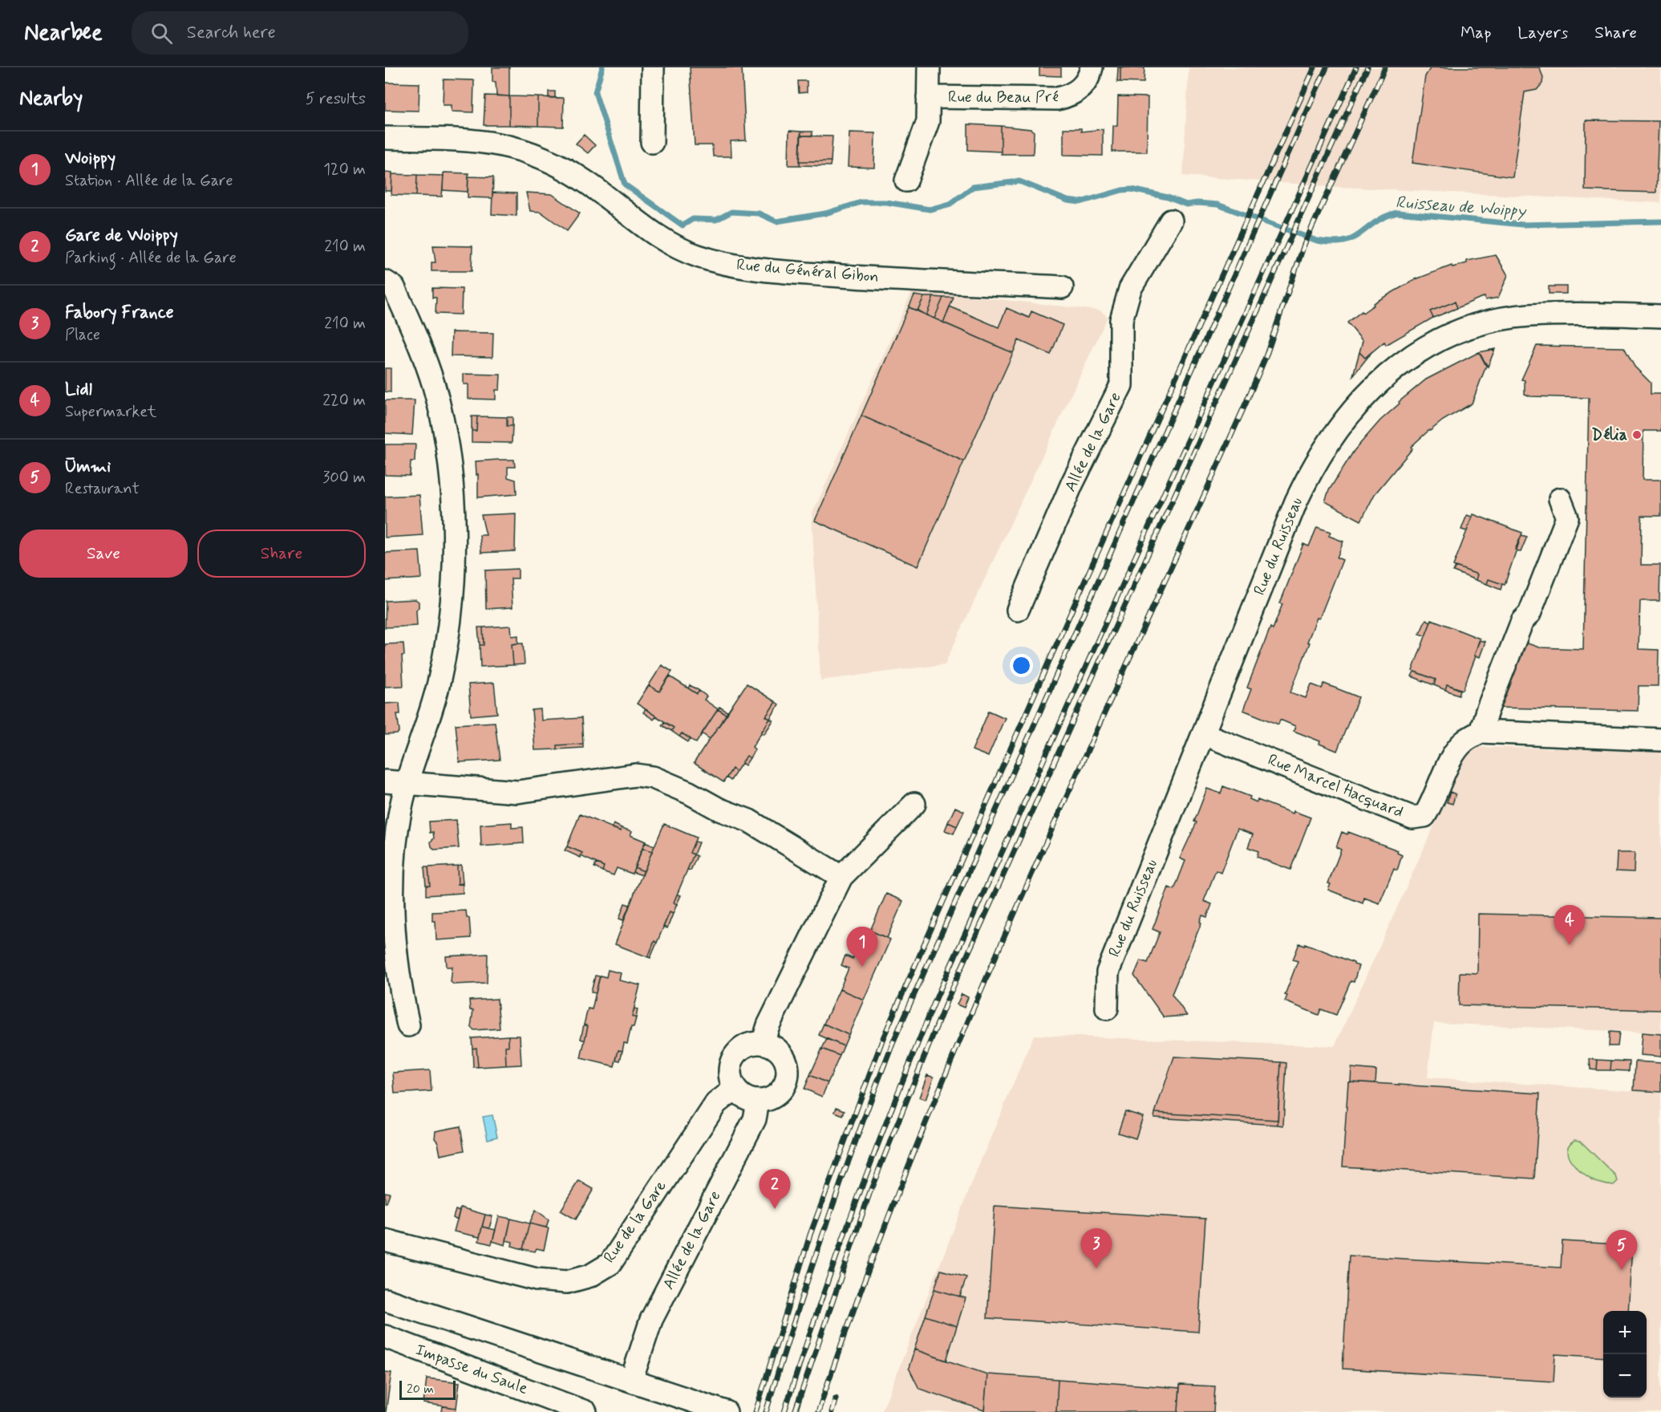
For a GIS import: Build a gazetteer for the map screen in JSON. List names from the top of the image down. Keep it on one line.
{"streets":{"street":["Rue du Beau Pré","Rue du Général Gibon","Allée de la Gare","Rue du Ruisseau","Rue Marcel Hacquard","Rue de la Gare","Impasse du Saule"]},"crossings":[["Allée de la Gare","Rue de la Gare"],["Rue du Ruisseau","Rue Marcel Hacquard"]],"water":["Ruisseau de Woippy"],"places":["Délia"],"scale_bar":"20 m","page":{"header":"Nearbee","search":"Search here","nav":["Map","Layers","Share"],"heading":["Nearby","5 results"],"list":[{"mark":"1","name":"Woippy","note":"Station · Allée de la Gare","value":"120 m"},{"mark":"2","name":"Gare de Woippy","note":"Parking · Allée de la Gare","value":"210 m"},{"mark":"3","name":"Fabory France","note":"Place","value":"210 m"},{"mark":"4","name":"Lidl","note":"Supermarket","value":"220 m"},{"mark":"5","name":"Ūmmi","note":"Restaurant","value":"300 m"}],"buttons":["Save","Share"],"pins":["4","1","2","3","5"],"map_buttons":["+","−"],"scale":"20 m"}}
